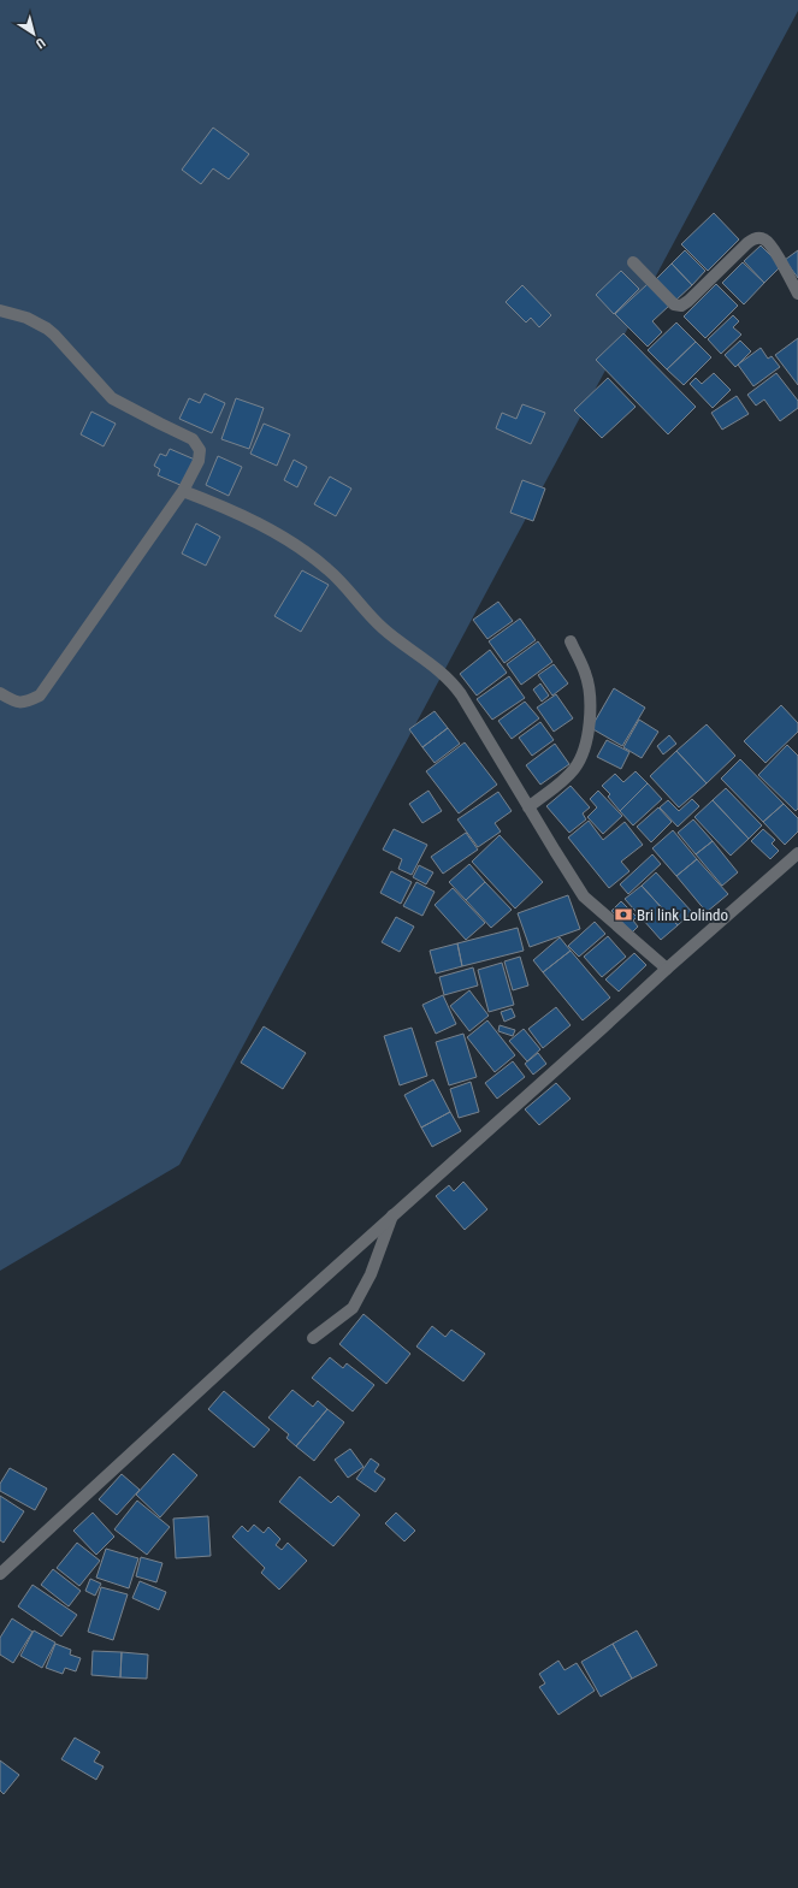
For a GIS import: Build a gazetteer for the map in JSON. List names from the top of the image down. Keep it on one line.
{"places":{"bank":["Bri link Lolindo"]},"north":"bottom right"}
